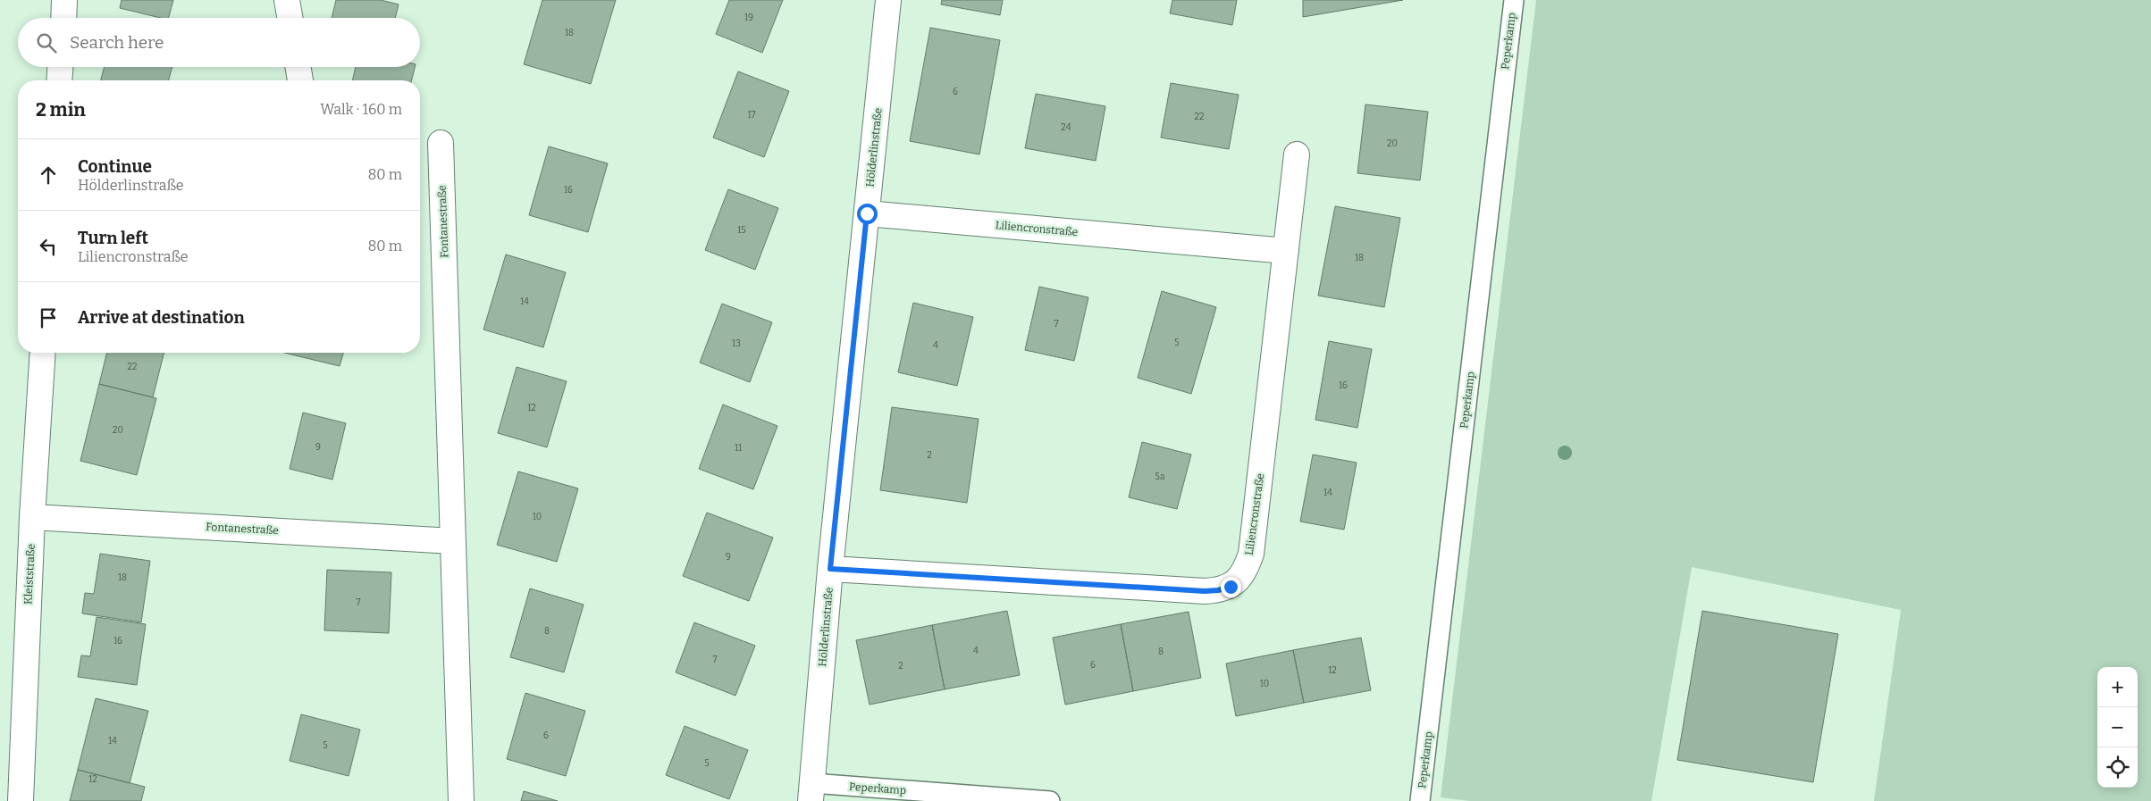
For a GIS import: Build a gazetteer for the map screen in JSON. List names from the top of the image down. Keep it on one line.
{"streets":{"street":["Hölderlinstraße","Fontanestraße","Liliencronstraße","Kleiststraße"],"lane":["Peperkamp"]},"crossings":[["Peperkamp","Hölderlinstraße"],["Hölderlinstraße","Liliencronstraße"],["Fontanestraße","Kleiststraße"]],"house_numbers":["19","18","6","17","22","24","20","16","15","18","14","7","5","13","4","22","16","12","20","9","11","2","5a","14","10","9","18","7","8","16","4","8","7","6","2","12","10","6","14","5","5","12"],"page":{"search":"Search here","heading":["2 min","Walk · 160 m"],"list":[["Continue","Hölderlinstraße","80 m"],["Turn left","Liliencronstraße","80 m"],"Arrive at destination"],"map_buttons":["+","−"]}}
